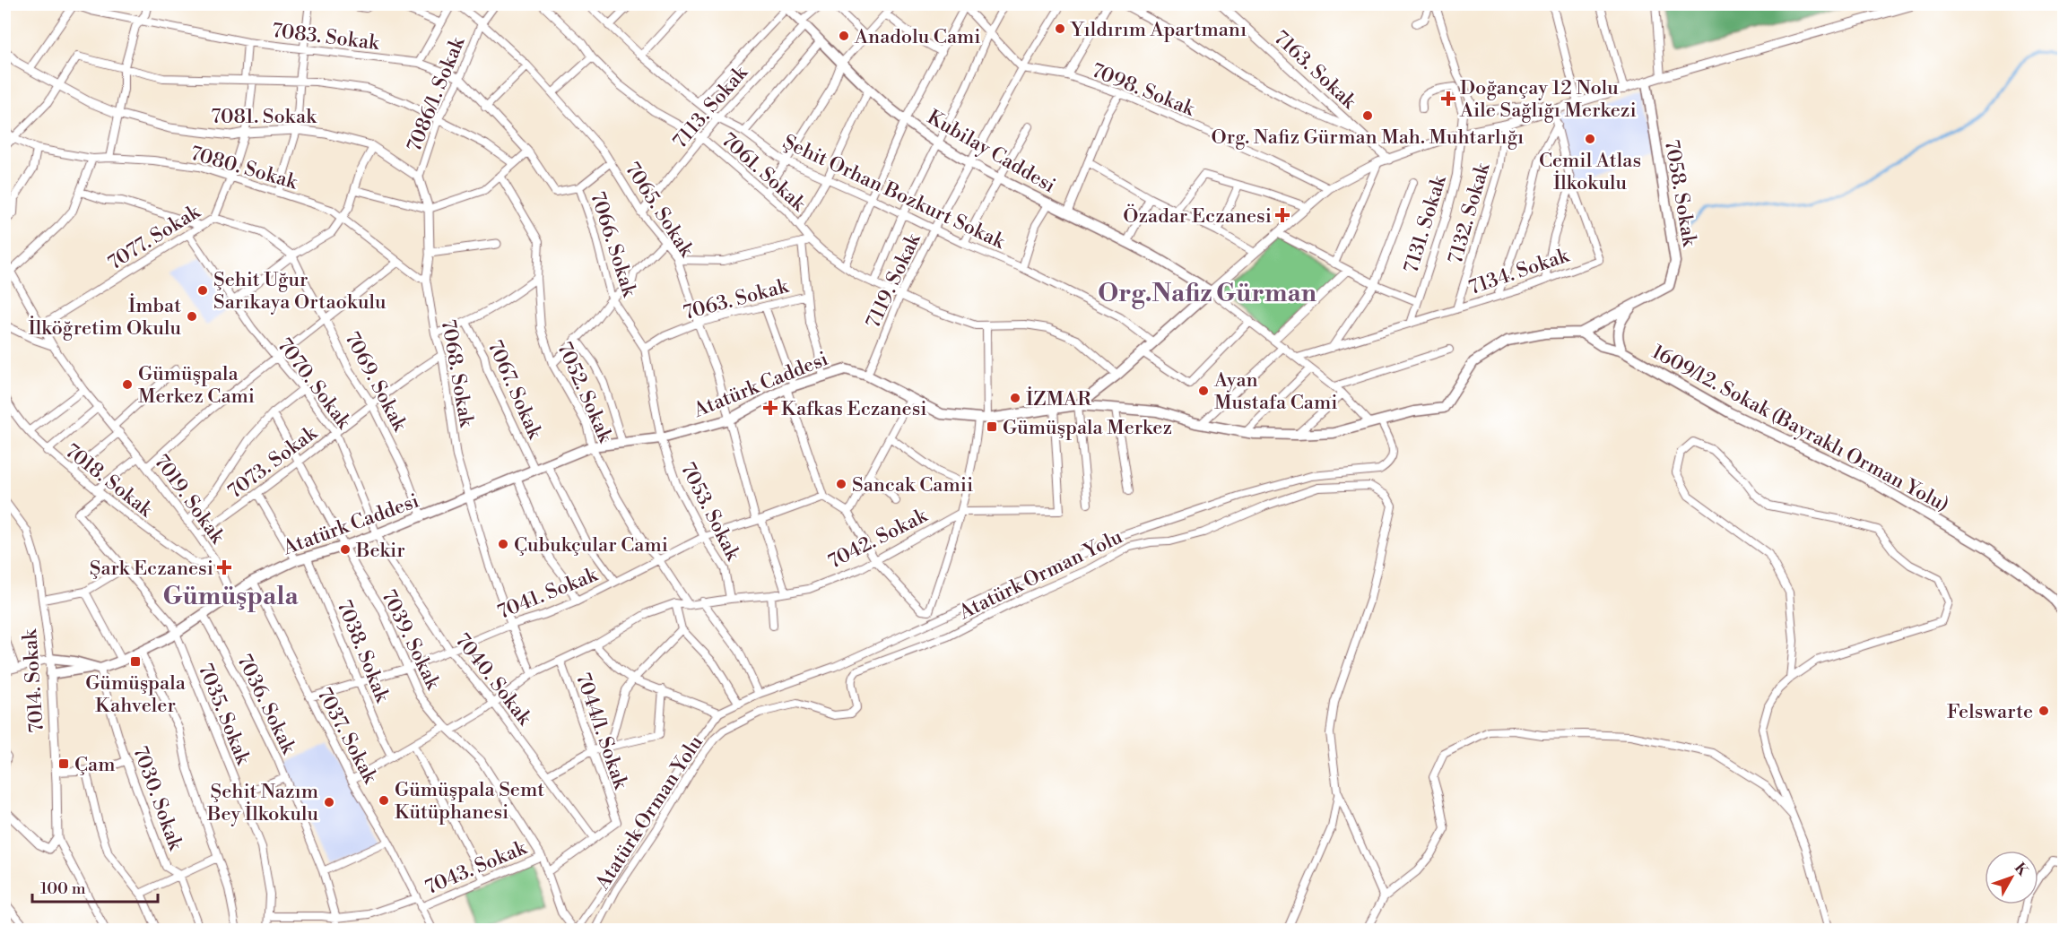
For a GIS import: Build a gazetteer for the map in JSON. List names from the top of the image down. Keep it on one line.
{"streets":{"main road":["Kubilay Caddesi","7058. Sokak","Atatürk Caddesi","1609/12. Sokak (Bayraklı Orman Yolu)"],"street":["7083. Sokak","7163. Sokak","7098. Sokak","7086/1. Sokak","7113. Sokak","7081. Sokak","7080. Sokak","7061. Sokak","Şehit Orhan Bozkurt Sokak","7065. Sokak","7132. Sokak","7131. Sokak","7077. Sokak","7066. Sokak","7134. Sokak","7119. Sokak","7063. Sokak","7068. Sokak","7069. Sokak","7070. Sokak","7067. Sokak","7052. Sokak","7073. Sokak","7018. Sokak","7019. Sokak","7053. Sokak","7042. Sokak","Atatürk Orman Yolu","7041. Sokak","7039. Sokak","7038. Sokak","7040. Sokak","7014. Sokak","7036. Sokak","7035. Sokak","7044/1. Sokak","7037. Sokak","7030. Sokak","7043. Sokak"]},"crossings":[["7083. Sokak","7086/1. Sokak"],["7083. Sokak","7066. Sokak"],["7098. Sokak","7119. Sokak"],["7086/1. Sokak","7081. Sokak"],["7086/1. Sokak","7065. Sokak"],["7113. Sokak","Kubilay Caddesi"],["7113. Sokak","7061. Sokak"],["7113. Sokak","Şehit Orhan Bozkurt Sokak"],["7113. Sokak","7065. Sokak"],["7081. Sokak","7077. Sokak"],["Kubilay Caddesi","7119. Sokak"],["7080. Sokak","7077. Sokak"],["7080. Sokak","7068. Sokak"],["7061. Sokak","7119. Sokak"],["Şehit Orhan Bozkurt Sokak","7119. Sokak"],["7058. Sokak","1609/12. Sokak (Bayraklı Orman Yolu)"],["7065. Sokak","7066. Sokak"],["7065. Sokak","7063. Sokak"],["7065. Sokak","Atatürk Caddesi"],["7065. Sokak","7042. Sokak"],["7065. Sokak","7041. Sokak"],["7132. Sokak","7134. Sokak"],["7131. Sokak","7134. Sokak"],["7077. Sokak","7069. Sokak"],["7077. Sokak","7070. Sokak"],["7077. Sokak","7019. Sokak"],["7066. Sokak","7063. Sokak"],["7066. Sokak","Atatürk Caddesi"],["7066. Sokak","7053. Sokak"],["7119. Sokak","Atatürk Caddesi"],["7068. Sokak","Atatürk Caddesi"],["7068. Sokak","7067. Sokak"],["7068. Sokak","7073. Sokak"],["7068. Sokak","7042. Sokak"],["7068. Sokak","7041. Sokak"],["7069. Sokak","Atatürk Caddesi"],["7069. Sokak","7073. Sokak"],["7070. Sokak","Atatürk Caddesi"],["7070. Sokak","7073. Sokak"],["7070. Sokak","7040. Sokak"],["Atatürk Caddesi","7067. Sokak"],["Atatürk Caddesi","7052. Sokak"],["Atatürk Caddesi","7019. Sokak"],["Atatürk Caddesi","7053. Sokak"],["Atatürk Caddesi","7042. Sokak"],["Atatürk Caddesi","7039. Sokak"],["Atatürk Caddesi","7038. Sokak"],["Atatürk Caddesi","7040. Sokak"],["Atatürk Caddesi","7014. Sokak"],["Atatürk Caddesi","7036. Sokak"],["Atatürk Caddesi","7035. Sokak"],["Atatürk Caddesi","7037. Sokak"],["Atatürk Caddesi","7030. Sokak"],["7067. Sokak","7052. Sokak"],["7052. Sokak","7042. Sokak"],["7052. Sokak","7041. Sokak"],["7073. Sokak","7019. Sokak"],["7073. Sokak","7039. Sokak"],["7018. Sokak","7019. Sokak"],["7018. Sokak","7035. Sokak"],["7053. Sokak","7042. Sokak"],["7053. Sokak","7041. Sokak"],["7042. Sokak","7039. Sokak"],["7042. Sokak","7038. Sokak"],["7042. Sokak","7040. Sokak"],["7042. Sokak","7044/1. Sokak"],["7042. Sokak","7037. Sokak"],["7041. Sokak","7039. Sokak"],["7041. Sokak","7038. Sokak"],["7041. Sokak","7040. Sokak"],["7041. Sokak","7037. Sokak"],["7039. Sokak","7044/1. Sokak"],["7039. Sokak","7043. Sokak"],["7040. Sokak","7044/1. Sokak"],["7036. Sokak","7043. Sokak"],["7035. Sokak","7043. Sokak"],["7037. Sokak","7043. Sokak"]],"districts":["Org.Nafiz Gürman","Gümüşpala"],"places":{"other":["Yıldırım Apartmanı","Anadolu Cami","Org. Nafiz Gürman Mah. Muhtarlığı","Cemil Atlas İlkokulu","Şehit Uğur Sarıkaya Ortaokulu","İmbat İlköğretim Okulu","Gümüşpala Merkez Cami","Ayan Mustafa Cami","İZMAR","Sancak Camii","Çubukçular Cami","Bekir","Felswarte","Gümüşpala Semt Kütüphanesi","Şehit Nazım Bey İlkokulu"],"health":["Doğançay 12 Nolu Aile Sağlığı Merkezi","Özadar Eczanesi","Kafkas Eczanesi","Şark Eczanesi"],"transit":["Gümüşpala Merkez","Gümüşpala Kahveler","Çam"]},"scale_bar":"100 m","north":"top right"}
